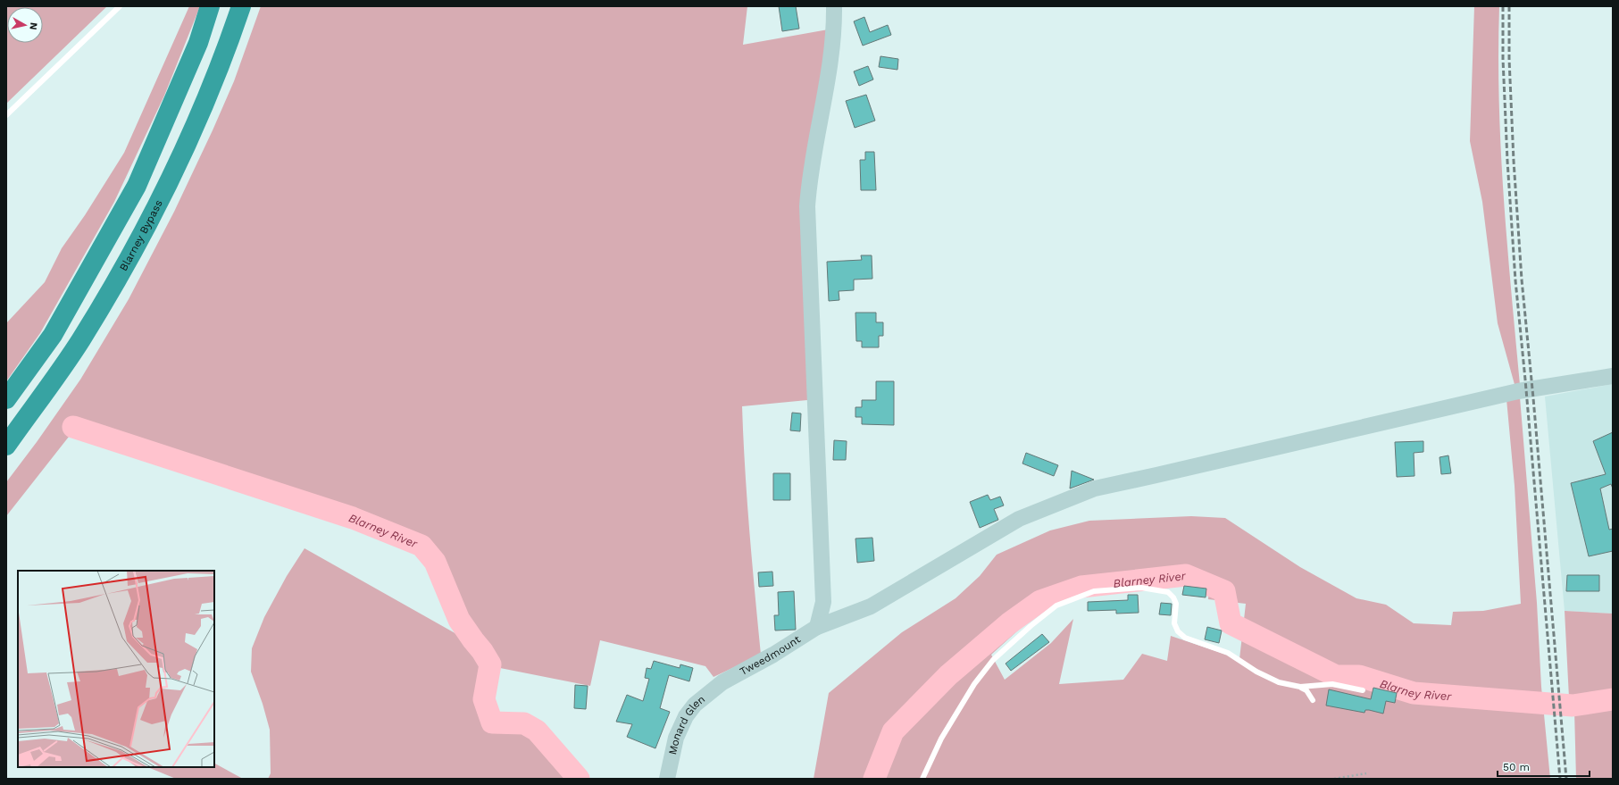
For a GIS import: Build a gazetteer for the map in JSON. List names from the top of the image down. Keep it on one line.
{"streets":{"highway":["Blarney Bypass"],"street":["Tweedmount","Monard Glen"]},"crossings":[["Tweedmount","Monard Glen"]],"water":["Blarney River"],"scale_bar":"50 m","north":"right"}
